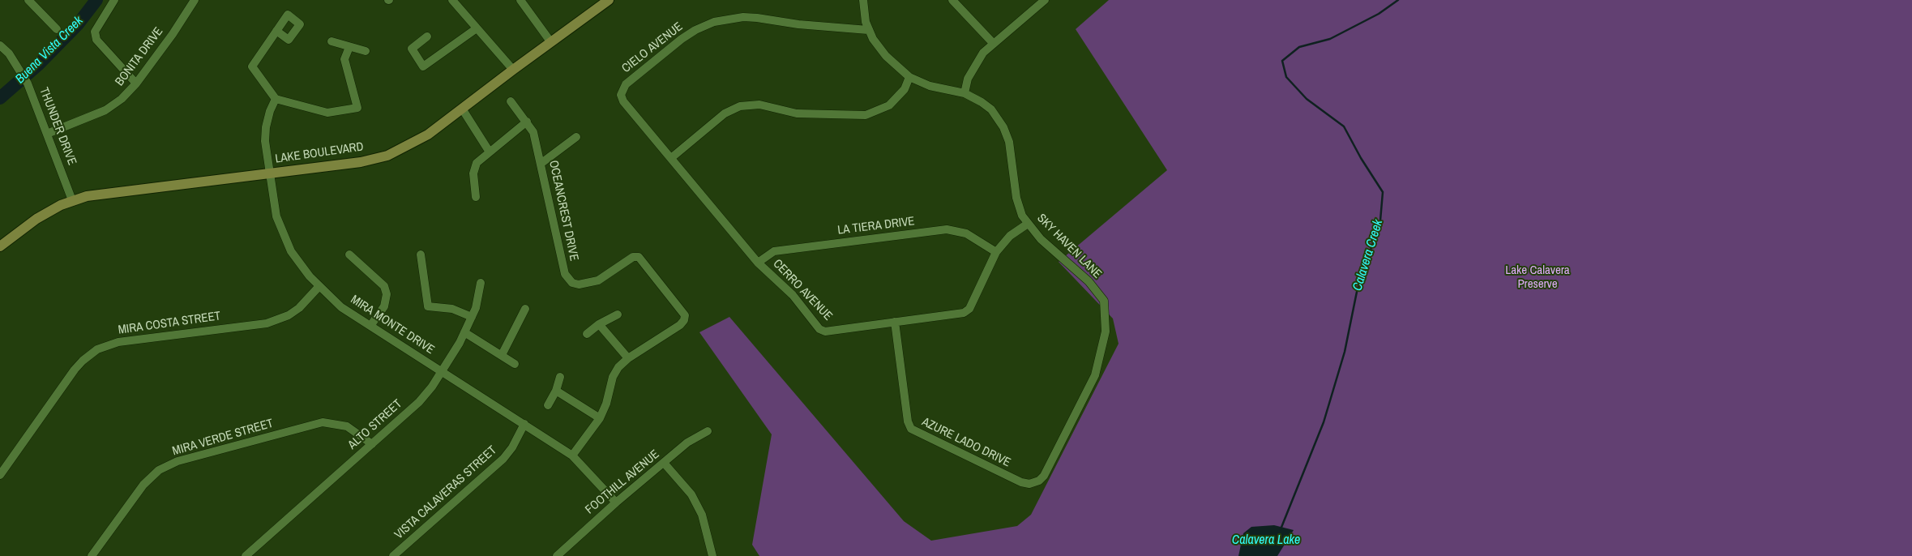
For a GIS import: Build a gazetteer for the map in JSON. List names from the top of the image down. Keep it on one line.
{"streets":{"main road":["LAKE BOULEVARD"],"street":["CIELO AVENUE","BONITA DRIVE","THUNDER DRIVE","OCEANCREST DRIVE","LA TIERA DRIVE","SKY HAVEN LANE","CERRO AVENUE","MIRA COSTA STREET","MIRA MONTE DRIVE","ALTO STREET","MIRA VERDE STREET","AZURE LADO DRIVE","FOOTHILL AVENUE","VISTA CALAVERAS STREET"]},"crossings":[["CIELO AVENUE","SKY HAVEN LANE"],["CIELO AVENUE","CERRO AVENUE"],["BONITA DRIVE","THUNDER DRIVE"],["THUNDER DRIVE","LAKE BOULEVARD"],["LAKE BOULEVARD","MIRA MONTE DRIVE"],["LA TIERA DRIVE","CERRO AVENUE"],["SKY HAVEN LANE","CERRO AVENUE"],["SKY HAVEN LANE","AZURE LADO DRIVE"],["CERRO AVENUE","AZURE LADO DRIVE"],["MIRA COSTA STREET","MIRA MONTE DRIVE"],["MIRA MONTE DRIVE","ALTO STREET"],["MIRA MONTE DRIVE","FOOTHILL AVENUE"],["MIRA MONTE DRIVE","VISTA CALAVERAS STREET"],["ALTO STREET","MIRA VERDE STREET"]],"water":["Buena Vista Creek","Calavera Creek","Calavera Lake"],"parks":["Lake Calavera Preserve"]}
